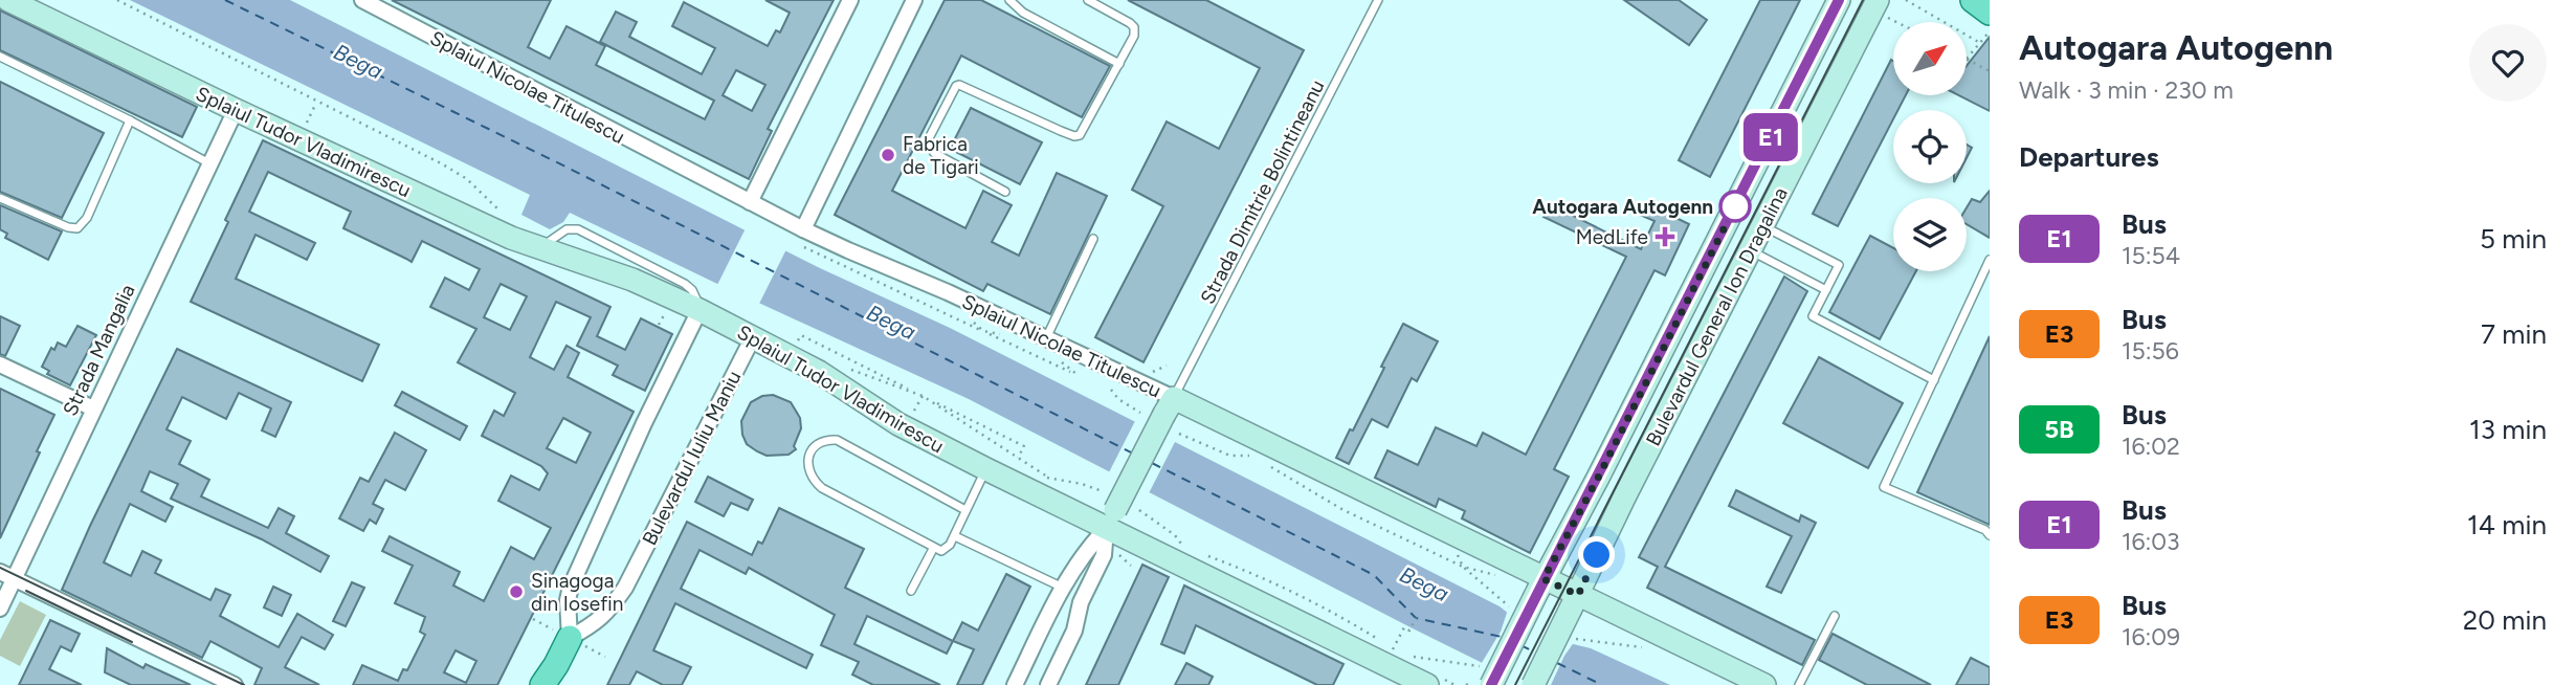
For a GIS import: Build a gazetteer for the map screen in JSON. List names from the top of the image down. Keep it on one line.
{"streets":{"street":["Splaiul Nicolae Titulescu","Splaiul Tudor Vladimirescu","Bulevardul General Ion Dragalina","Strada Mangalia","Bulevardul Iuliu Maniu"],"lane":["Strada Dimitrie Bolintineanu"]},"crossings":[["Splaiul Nicolae Titulescu","Strada Dimitrie Bolintineanu"],["Splaiul Nicolae Titulescu","Bulevardul General Ion Dragalina"],["Splaiul Tudor Vladimirescu","Strada Mangalia"],["Splaiul Tudor Vladimirescu","Bulevardul Iuliu Maniu"]],"water":["Bega"],"places":{"other":["Fabrica de Tigari","Autogara Autogenn","Sinagoga din Iosefin"],"health":["MedLife"]},"lines":["bus line E1"],"north":"top right","page":{"on_map":"E1","heading":[["Autogara Autogenn","Walk · 3 min · 230 m"],"Departures"],"list":[{"mark":"E1","name":"Bus","note":"15:54","value":"5 min"},{"mark":"E3","name":"Bus","note":"15:56","value":"7 min"},{"mark":"5B","name":"Bus","note":"16:02","value":"13 min"},{"mark":"E1","name":"Bus","note":"16:03","value":"14 min"},{"mark":"E3","name":"Bus","note":"16:09","value":"20 min"}]}}
